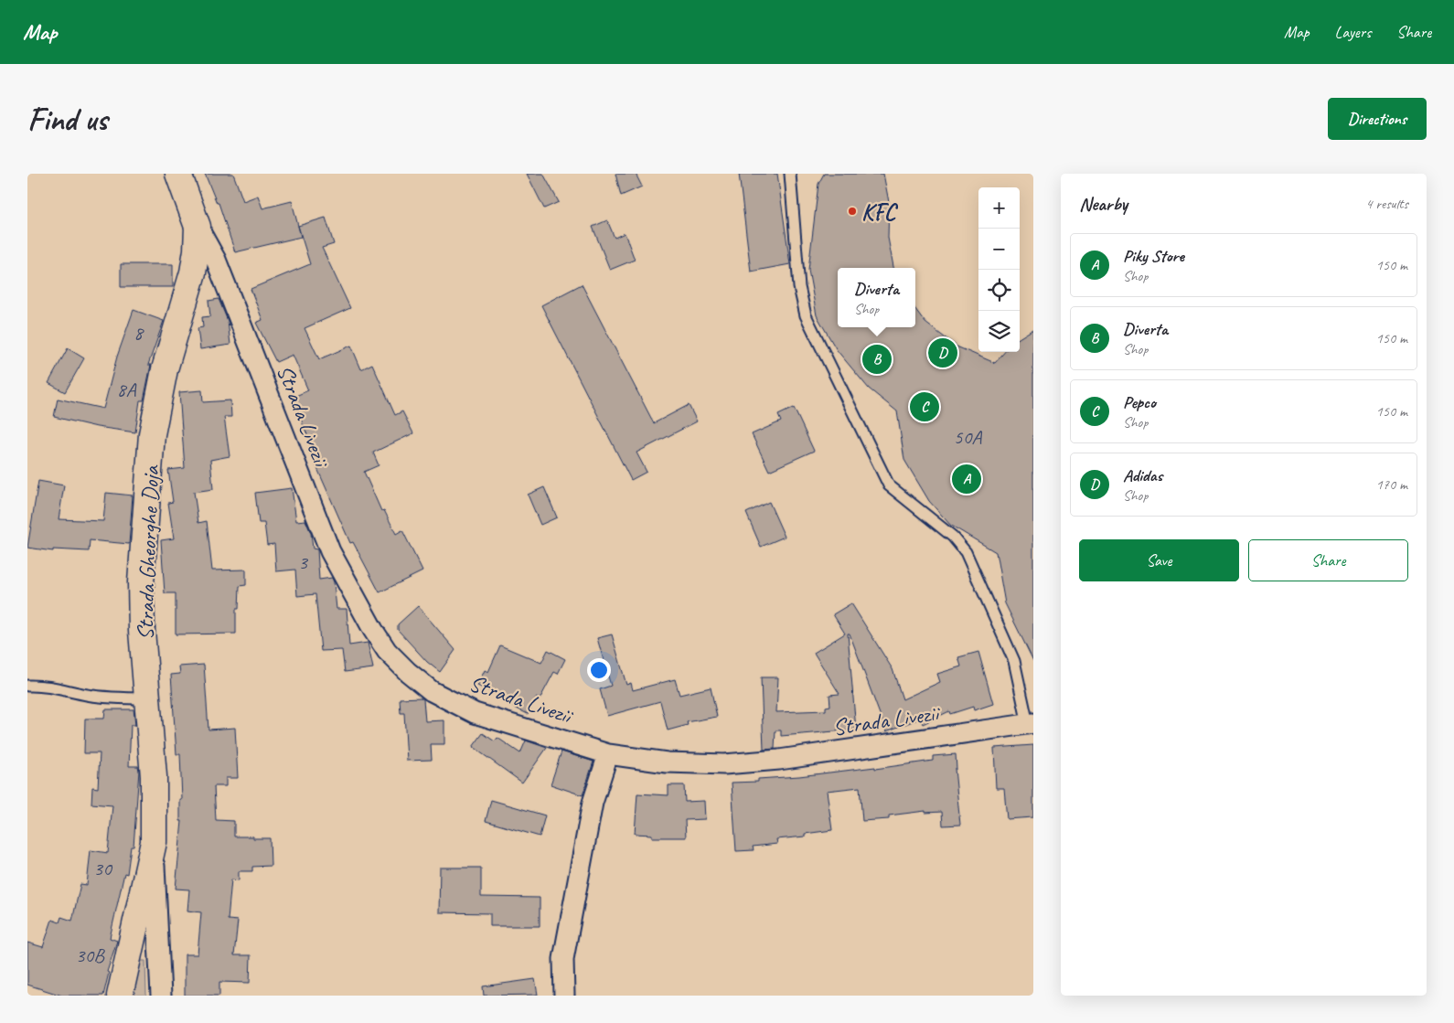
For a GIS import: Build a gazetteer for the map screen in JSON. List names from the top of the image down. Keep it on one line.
{"streets":{"street":["Strada Livezii","Strada Gheorghe Doja"]},"crossings":[["Strada Livezii","Strada Gheorghe Doja"]],"places":["KFC"],"house_numbers":["8","8A","50A","3","30","30B"],"page":{"header":"Map","nav":["Map","Layers","Share"],"buttons":["Directions",["Save","Share"]],"title":"Find us","heading":["Nearby","4 results"],"map_buttons":["+","−"],"list":[{"mark":"A","name":"Piky Store","note":"Shop","value":"150 m"},{"mark":"B","name":"Diverta","note":"Shop","value":"150 m"},{"mark":"C","name":"Pepco","note":"Shop","value":"150 m"},{"mark":"D","name":"Adidas","note":"Shop","value":"170 m"}],"popup":["Diverta","Shop"],"pins":["D","B","C","A"]}}
